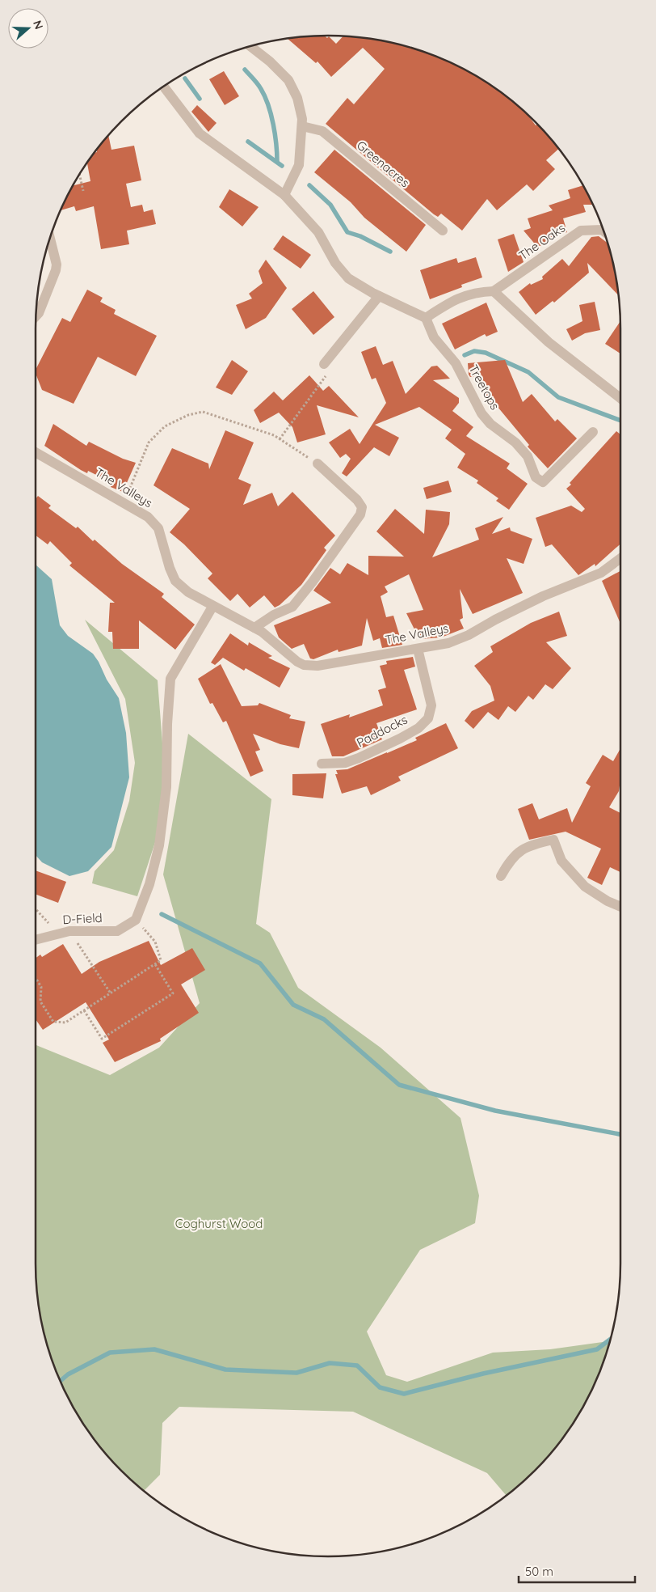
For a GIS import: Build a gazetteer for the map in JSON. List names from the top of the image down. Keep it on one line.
{"streets":{"street":["Greenacres","The Oaks","Treetops","The Valleys","Paddocks","D-Field"]},"crossings":[["The Valleys","Paddocks"]],"parks":["Coghurst Wood"],"scale_bar":"50 m","north":"right"}
